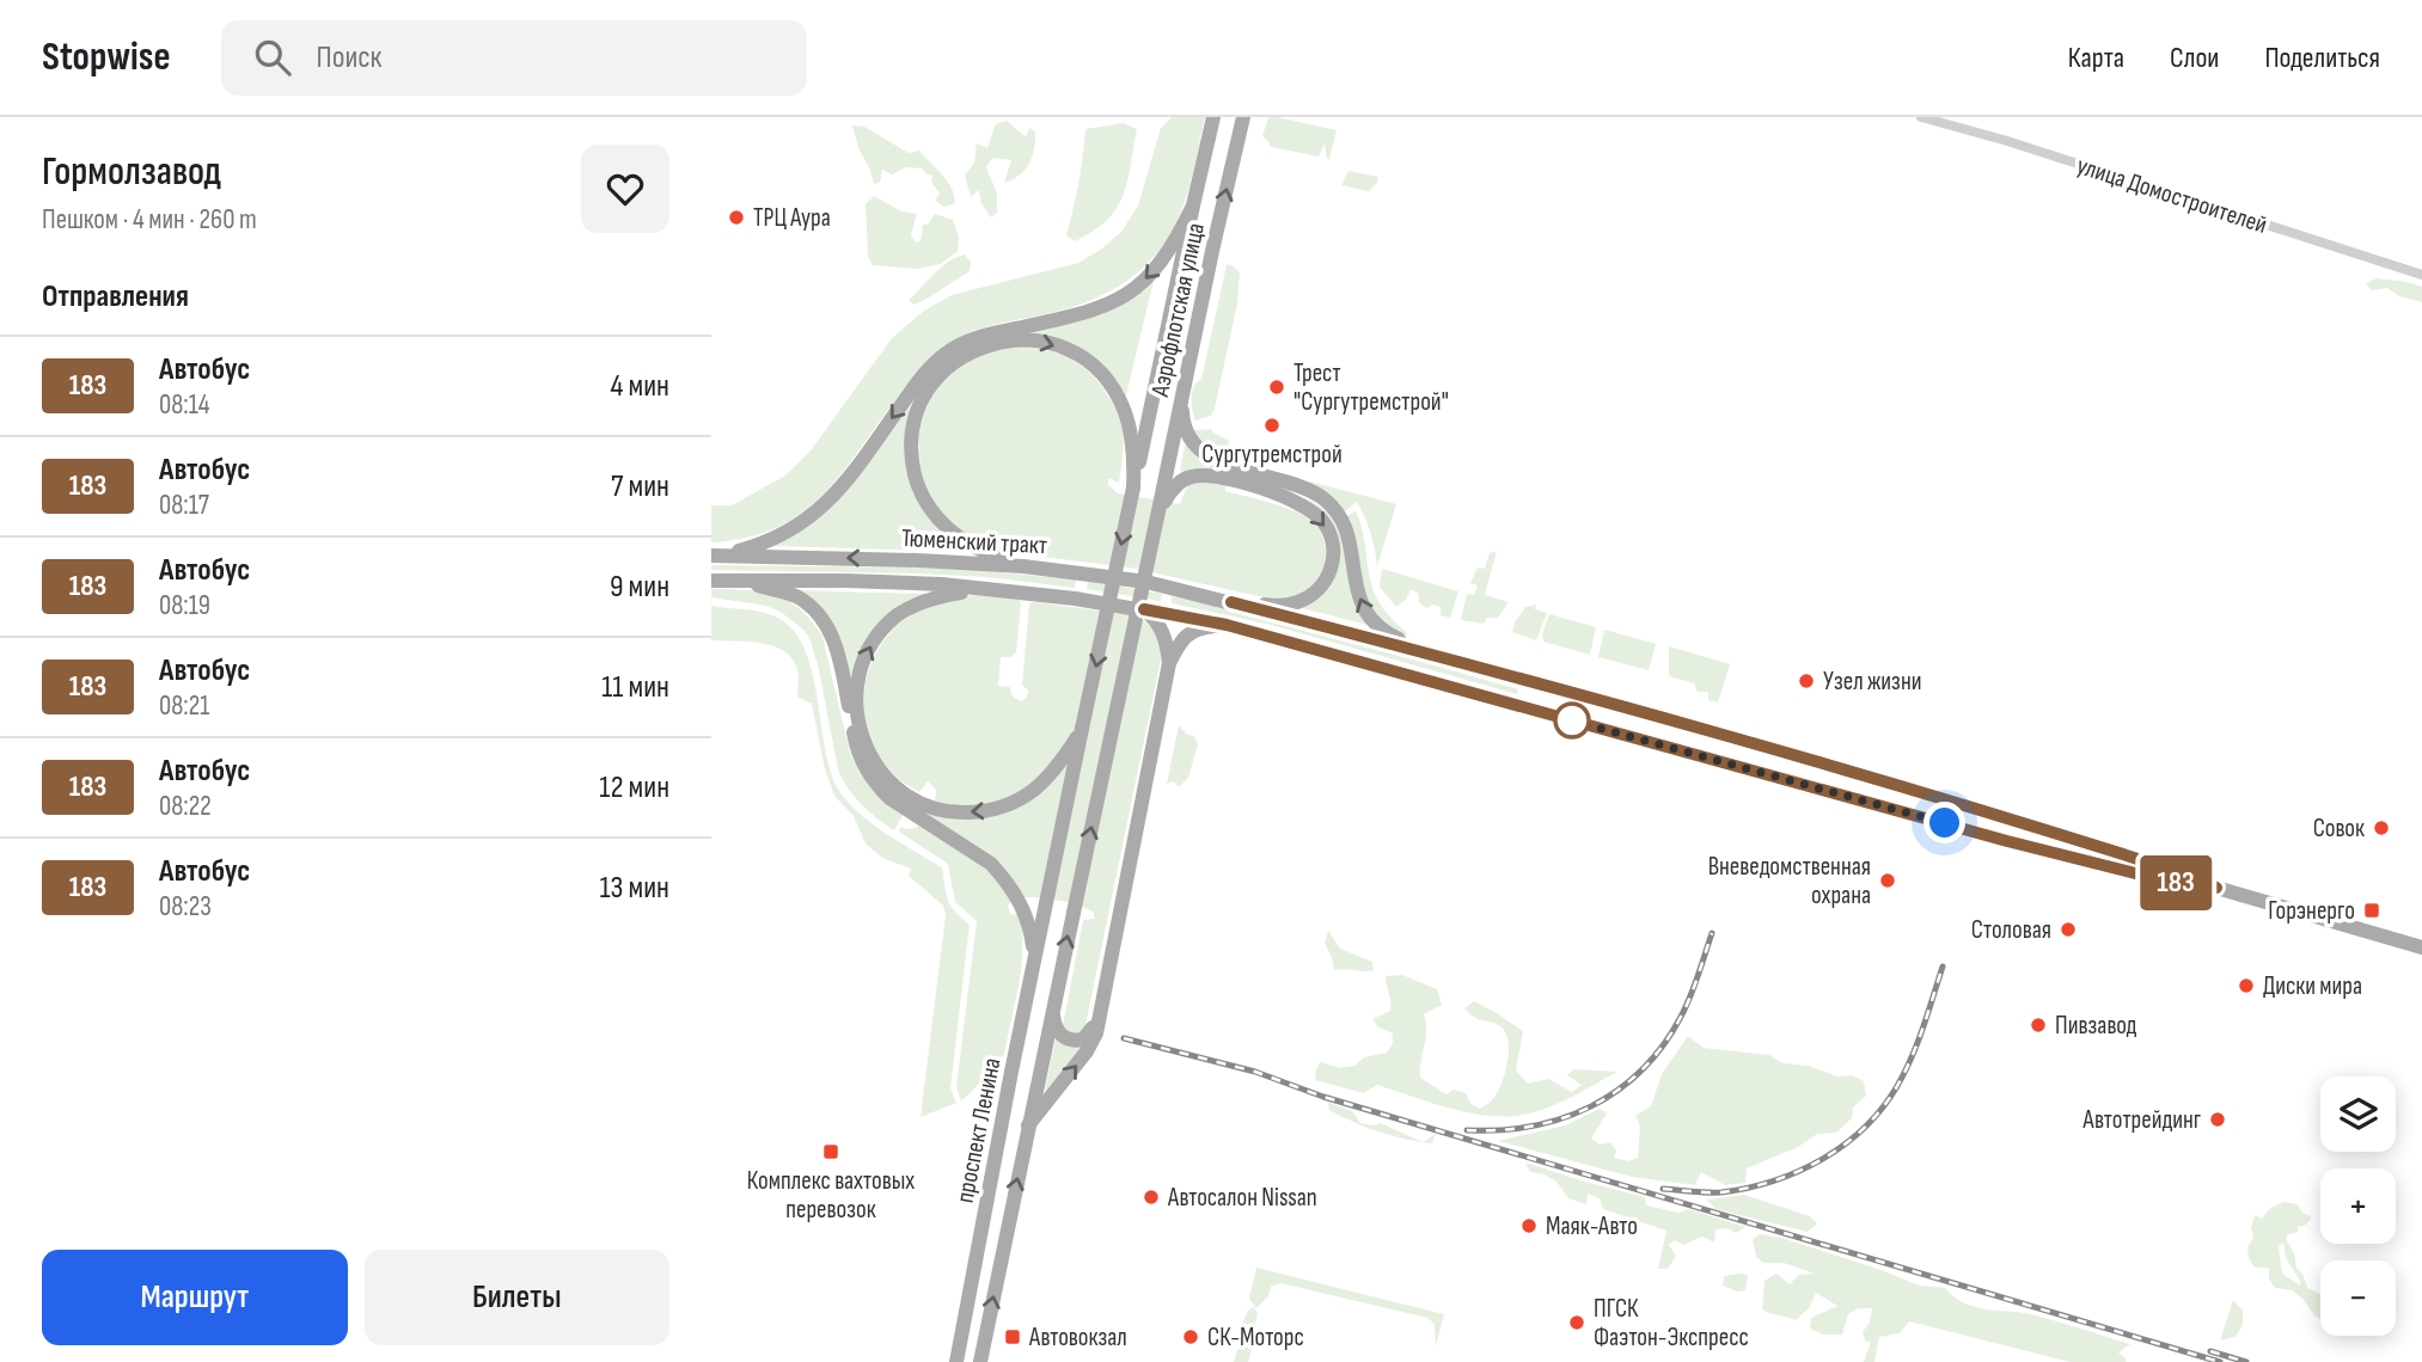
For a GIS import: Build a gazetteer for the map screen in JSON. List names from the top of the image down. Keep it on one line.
{"streets":{"main road":["Аэрофлотская улица","Тюменский тракт","проспект Ленина"],"street":["улица Домостроителей"]},"crossings":[["Аэрофлотская улица","проспект Ленина"]],"places":{"other":["ТРЦ Аура","Трест \"Сургутремстрой\"","Сургутремстрой","Узел жизни","Совок","Вневедомственная охрана","Столовая","Диски мира","Пивзавод","Автотрейдинг","Автосалон Nissan","Маяк-Авто","ПГСК Фаэтон-Экспресс","СК-Моторс"],"transit":["Горэнерго","Комплекс вахтовых перевозок","Автовокзал"]},"lines":["bus line 183"],"page":{"header":"Stopwise","search":"Поиск","nav":["Карта","Слои","Поделиться"],"heading":[["Гормолзавод","Пешком · 4 мин · 260 m"],"Отправления"],"on_map":"183","list":[{"mark":"183","name":"Автобус","note":"08:14","value":"4 мин"},{"mark":"183","name":"Автобус","note":"08:17","value":"7 мин"},{"mark":"183","name":"Автобус","note":"08:19","value":"9 мин"},{"mark":"183","name":"Автобус","note":"08:21","value":"11 мин"},{"mark":"183","name":"Автобус","note":"08:22","value":"12 мин"},{"mark":"183","name":"Автобус","note":"08:23","value":"13 мин"}],"map_buttons":["+","−"],"buttons":["Маршрут","Билеты"]}}
